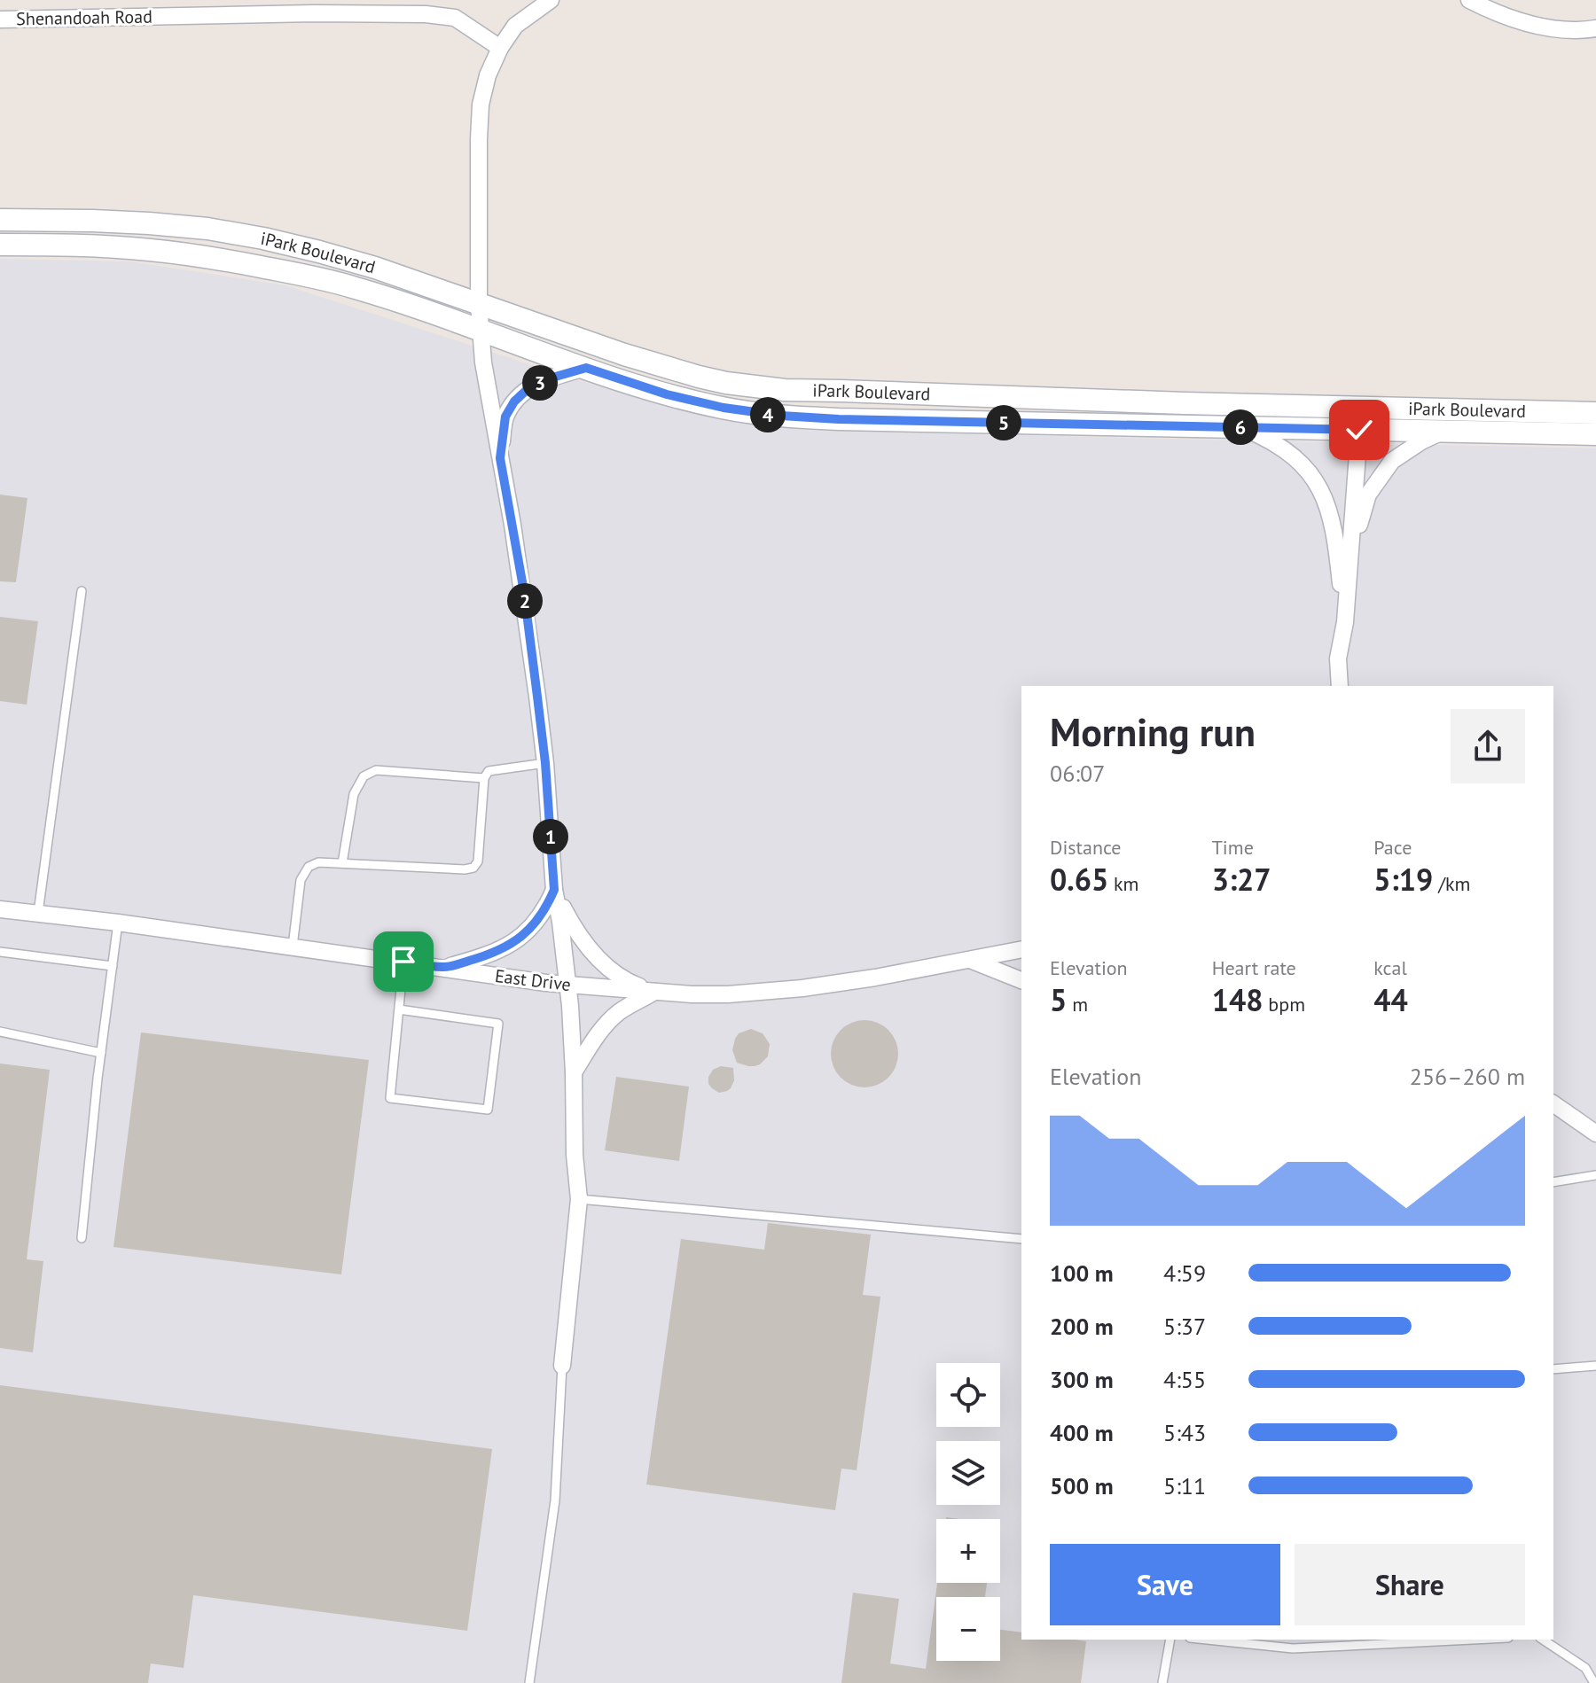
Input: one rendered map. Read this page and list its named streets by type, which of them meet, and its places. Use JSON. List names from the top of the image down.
{
  "streets": {
    "main road": ["iPark Boulevard"],
    "street": ["Shenandoah Road", "East Drive"]
  },
  "page": {
    "pins": [
      "3",
      "4",
      "5",
      "6",
      "2",
      "1"
    ],
    "heading": ["Morning run", "06:07"],
    "stats": [
      ["Distance", "0.65 km"],
      ["Time", "3:27"],
      ["Pace", "5:19 /km"],
      ["Elevation", "5 m"],
      ["Heart rate", "148 bpm"],
      ["kcal", "44"]
    ],
    "chart": ["Elevation", "256–260 m"],
    "list": [
      {
        "name": "100 m",
        "note": "4:59"
      },
      {
        "name": "200 m",
        "note": "5:37"
      },
      {
        "name": "300 m",
        "note": "4:55"
      },
      {
        "name": "400 m",
        "note": "5:43"
      },
      {
        "name": "500 m",
        "note": "5:11"
      }
    ],
    "map_buttons": ["+", "−"],
    "buttons": ["Save", "Share"]
  }
}
